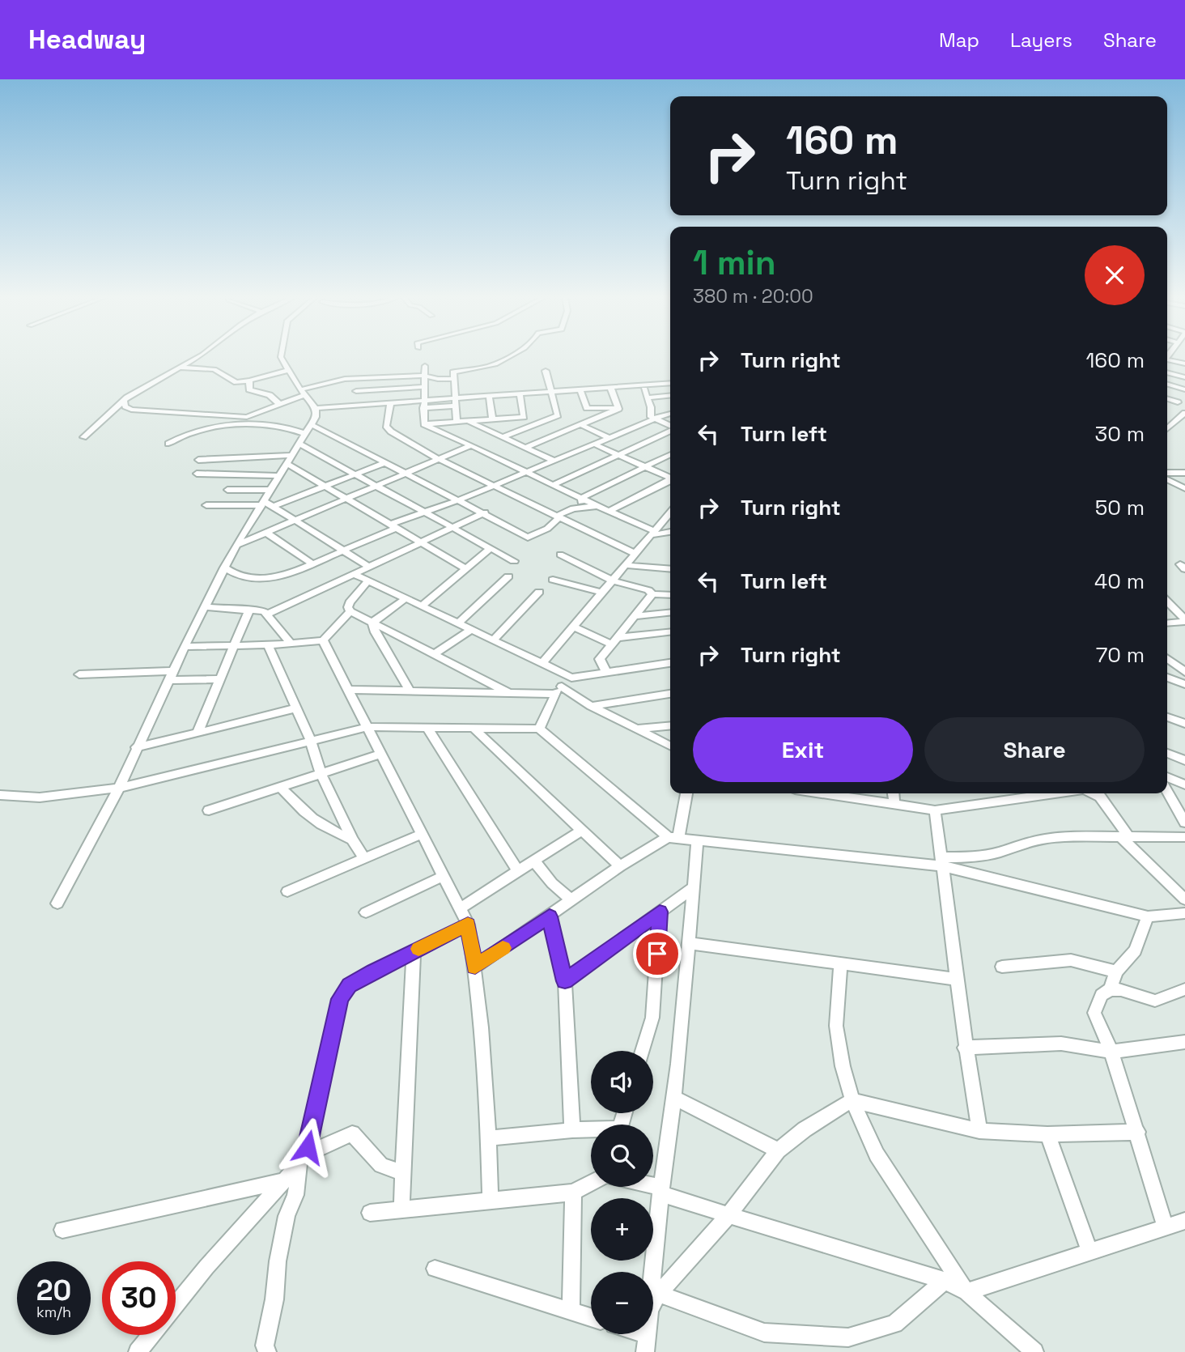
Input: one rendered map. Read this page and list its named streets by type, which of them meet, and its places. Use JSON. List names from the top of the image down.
{
  "page": {
    "header": "Headway",
    "nav": ["Map", "Layers", "Share"],
    "turn": ["160 m", "Turn right"],
    "heading": ["1 min", "380 m · 20:00"],
    "list": [
      {
        "name": "Turn right",
        "value": "160 m"
      },
      {
        "name": "Turn left",
        "value": "30 m"
      },
      {
        "name": "Turn right",
        "value": "50 m"
      },
      {
        "name": "Turn left",
        "value": "40 m"
      },
      {
        "name": "Turn right",
        "value": "70 m"
      }
    ],
    "buttons": ["Exit", "Share"],
    "map_buttons": ["+", "−"],
    "speed": "20 km/h",
    "limit": "30"
  }
}
